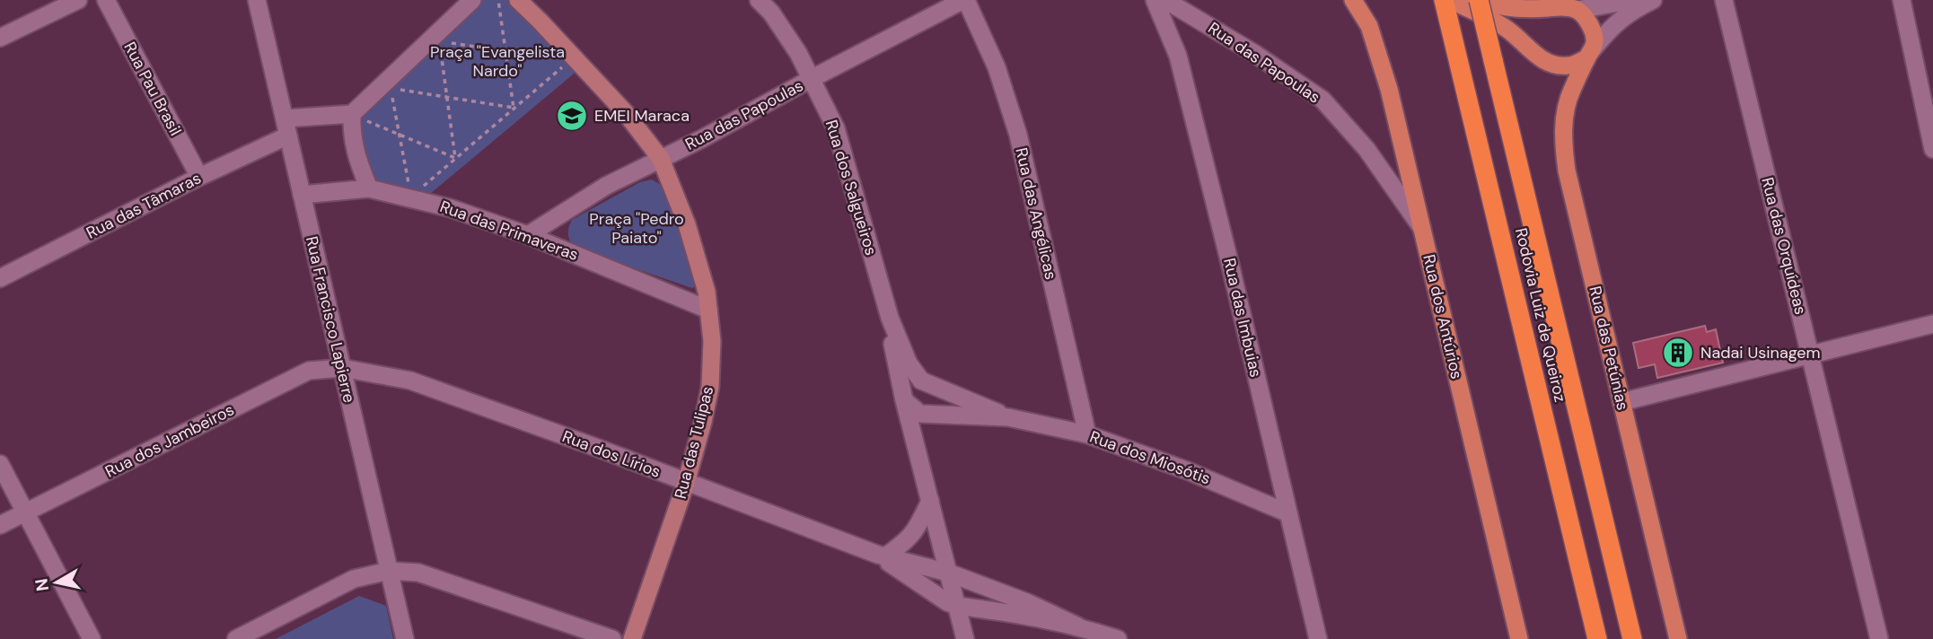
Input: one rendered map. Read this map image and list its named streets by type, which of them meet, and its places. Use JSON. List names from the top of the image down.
{
  "streets": {
    "highway": ["Rodovia Luiz de Queiroz"],
    "main road": ["Rua dos Antúrios", "Rua das Petúnias", "Rua das Tulipas"],
    "street": [
      "Rua das Papoulas",
      "Rua Pau Brasil",
      "Rua dos Salgueiros",
      "Rua das Tâmaras",
      "Rua das Angélicas",
      "Rua das Primaveras",
      "Rua das Orquídeas",
      "Rua das Imbuias",
      "Rua Francisco Lapierre",
      "Rua dos Jambeiros",
      "Rua dos Lírios",
      "Rua dos Miosótis"
    ]
  },
  "crossings": [
    ["Rua das Papoulas", "Rua dos Salgueiros"],
    ["Rua das Papoulas", "Rua das Angélicas"],
    ["Rua das Papoulas", "Rua das Primaveras"],
    ["Rua das Papoulas", "Rua dos Antúrios"],
    ["Rua das Papoulas", "Rua das Tulipas"],
    ["Rua Pau Brasil", "Rua das Tâmaras"],
    ["Rua dos Salgueiros", "Rua dos Lírios"],
    ["Rua dos Salgueiros", "Rua dos Miosótis"],
    ["Rua das Tâmaras", "Rua Francisco Lapierre"],
    ["Rua das Angélicas", "Rua dos Miosótis"],
    ["Rua das Primaveras", "Rua Francisco Lapierre"],
    ["Rua das Primaveras", "Rua das Tulipas"],
    ["Rua das Imbuias", "Rua dos Miosótis"],
    ["Rua Francisco Lapierre", "Rua dos Jambeiros"],
    ["Rua Francisco Lapierre", "Rua dos Lírios"],
    ["Rua dos Jambeiros", "Rua dos Lírios"],
    ["Rua das Tulipas", "Rua dos Lírios"]
  ],
  "parks": ["Praça \"Evangelista Nardo\"", "Praça \"Pedro Paiato\""],
  "places": {
    "school or university": ["EMEI Maraca"],
    "building": ["Nadai Usinagem"]
  },
  "north": "left"
}
